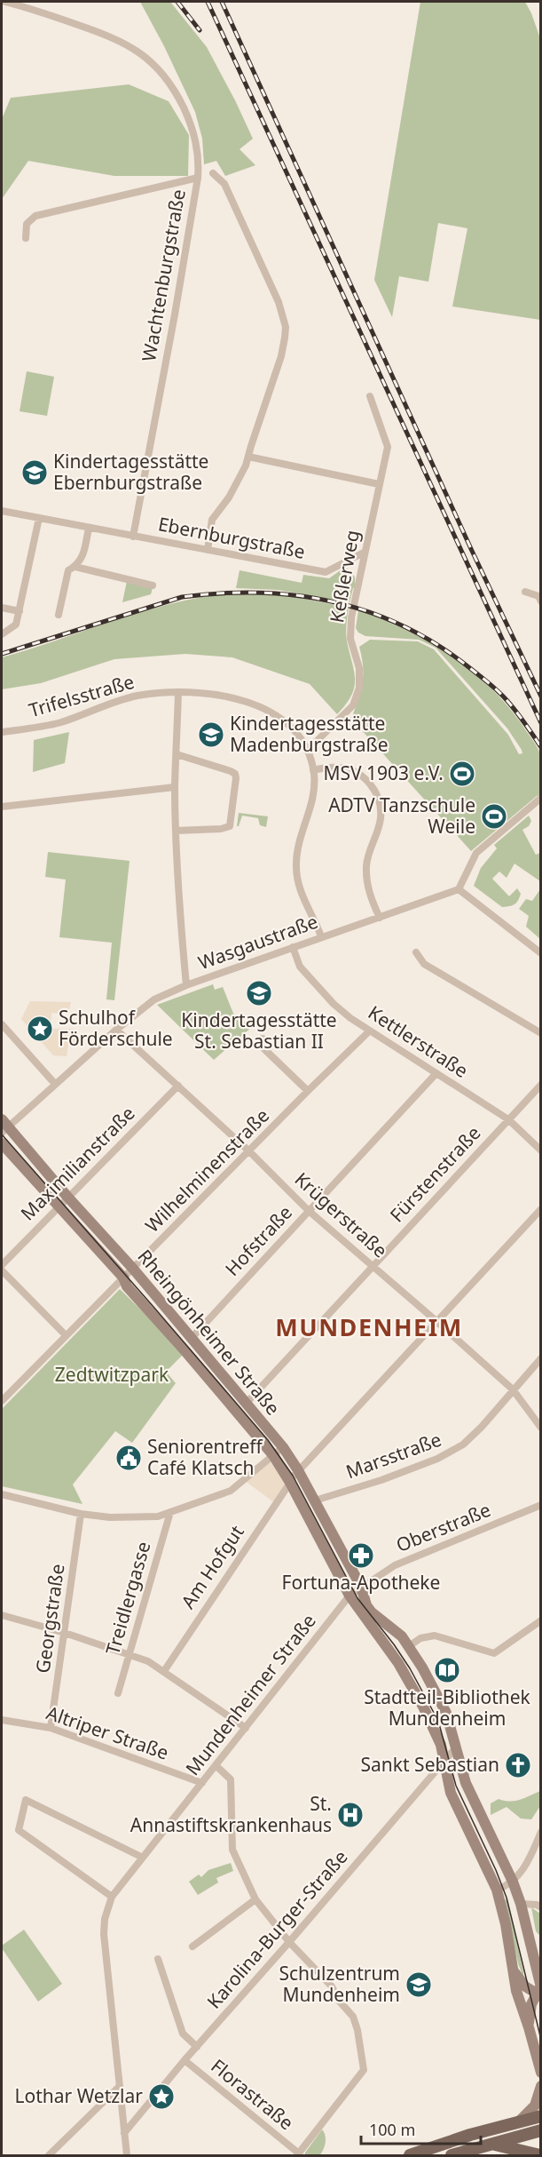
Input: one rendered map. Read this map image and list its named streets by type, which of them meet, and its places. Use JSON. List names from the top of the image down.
{
  "streets": {
    "street": [
      "Wachtenburgstraße",
      "Ebernburgstraße",
      "Keßlerweg",
      "Trifelsstraße",
      "Wasgaustraße",
      "Kettlerstraße",
      "Maximilianstraße",
      "Wilhelminenstraße",
      "Fürstenstraße",
      "Krügerstraße",
      "Hofstraße",
      "Rheingönheimer Straße",
      "Marsstraße",
      "Oberstraße",
      "Am Hofgut",
      "Treidlergasse",
      "Georgstraße",
      "Mundenheimer Straße",
      "Altriper Straße",
      "Karolina-Burger-Straße",
      "Florastraße"
    ]
  },
  "crossings": [
    ["Wachtenburgstraße", "Ebernburgstraße"],
    ["Ebernburgstraße", "Keßlerweg"],
    ["Keßlerweg", "Trifelsstraße"],
    ["Trifelsstraße", "Wasgaustraße"],
    ["Wasgaustraße", "Kettlerstraße"],
    ["Wasgaustraße", "Krügerstraße"],
    ["Wasgaustraße", "Rheingönheimer Straße"],
    ["Kettlerstraße", "Wilhelminenstraße"],
    ["Kettlerstraße", "Fürstenstraße"],
    ["Kettlerstraße", "Hofstraße"],
    ["Maximilianstraße", "Krügerstraße"],
    ["Maximilianstraße", "Rheingönheimer Straße"],
    ["Wilhelminenstraße", "Krügerstraße"],
    ["Wilhelminenstraße", "Rheingönheimer Straße"],
    ["Fürstenstraße", "Krügerstraße"],
    ["Fürstenstraße", "Rheingönheimer Straße"],
    ["Krügerstraße", "Hofstraße"],
    ["Krügerstraße", "Marsstraße"],
    ["Krügerstraße", "Am Hofgut"],
    ["Hofstraße", "Rheingönheimer Straße"],
    ["Rheingönheimer Straße", "Marsstraße"],
    ["Rheingönheimer Straße", "Oberstraße"],
    ["Rheingönheimer Straße", "Am Hofgut"],
    ["Rheingönheimer Straße", "Mundenheimer Straße"],
    ["Rheingönheimer Straße", "Karolina-Burger-Straße"],
    ["Oberstraße", "Mundenheimer Straße"],
    ["Georgstraße", "Altriper Straße"],
    ["Mundenheimer Straße", "Altriper Straße"],
    ["Mundenheimer Straße", "Karolina-Burger-Straße"],
    ["Karolina-Burger-Straße", "Florastraße"]
  ],
  "districts": ["MUNDENHEIM"],
  "parks": ["Zedtwitzpark"],
  "places": {
    "school or university": [
      "Kindertagesstätte Ebernburgstraße",
      "Kindertagesstätte Madenburgstraße",
      "Kindertagesstätte St. Sebastian II",
      "Schulzentrum Mundenheim"
    ],
    "sports": ["MSV 1903 e.V.", "ADTV Tanzschule Weile"],
    "place": ["Schulhof Förderschule", "Lothar Wetzlar"],
    "public building": ["Seniorentreff Café Klatsch"],
    "pharmacy": ["Fortuna-Apotheke"],
    "library": ["Stadtteil-Bibliothek Mundenheim"],
    "church": ["Sankt Sebastian"],
    "hospital": ["St. Annastiftskrankenhaus"]
  },
  "scale_bar": "100 m"
}
